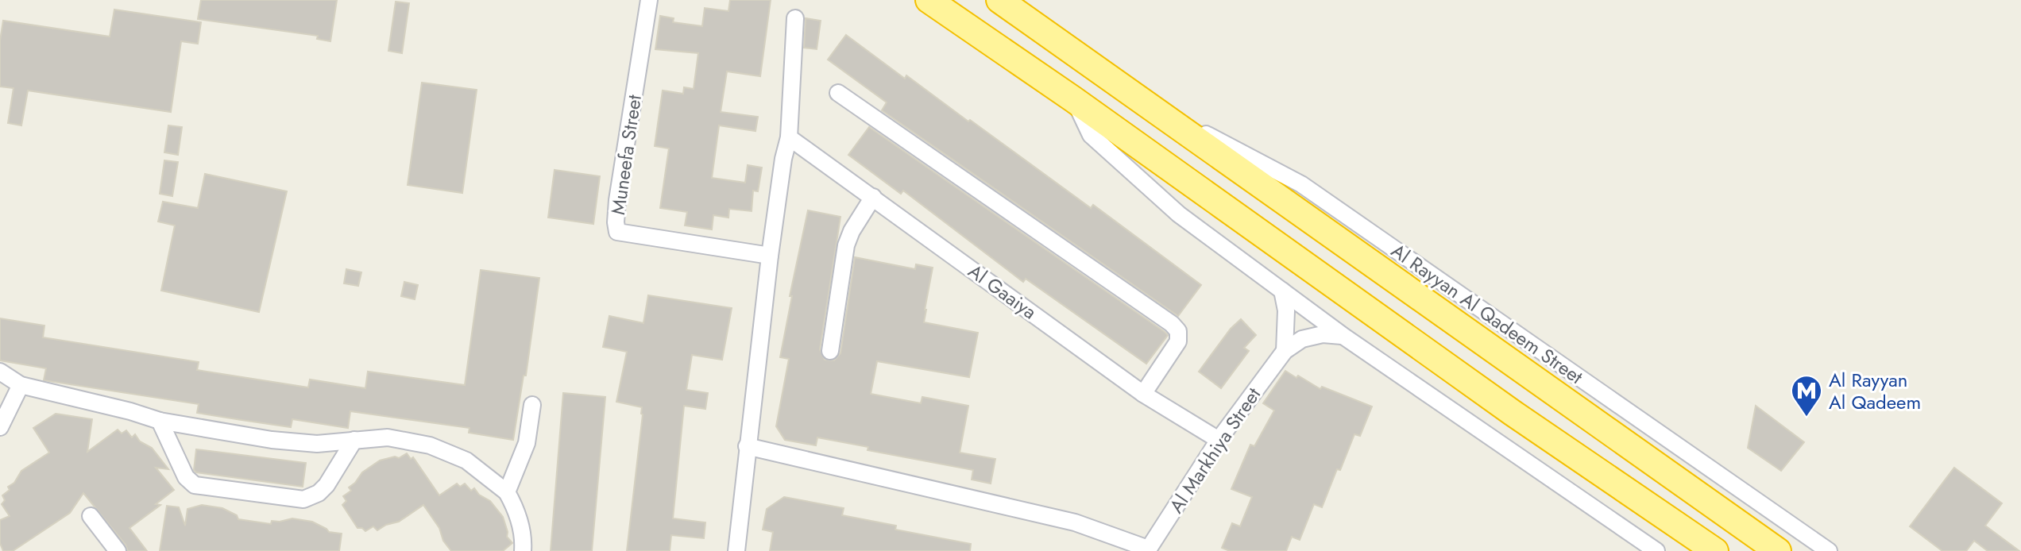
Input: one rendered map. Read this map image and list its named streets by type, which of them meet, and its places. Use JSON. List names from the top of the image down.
{
  "streets": {
    "highway": ["Al Rayyan Al Qadeem Street"],
    "street": ["Muneefa Street", "Al Gaaiya", "Al Markhiya Street"]
  },
  "crossings": [
    ["Al Gaaiya", "Al Markhiya Street"]
  ],
  "places": {
    "metro station": ["Al Rayyan Al Qadeem"]
  }
}
